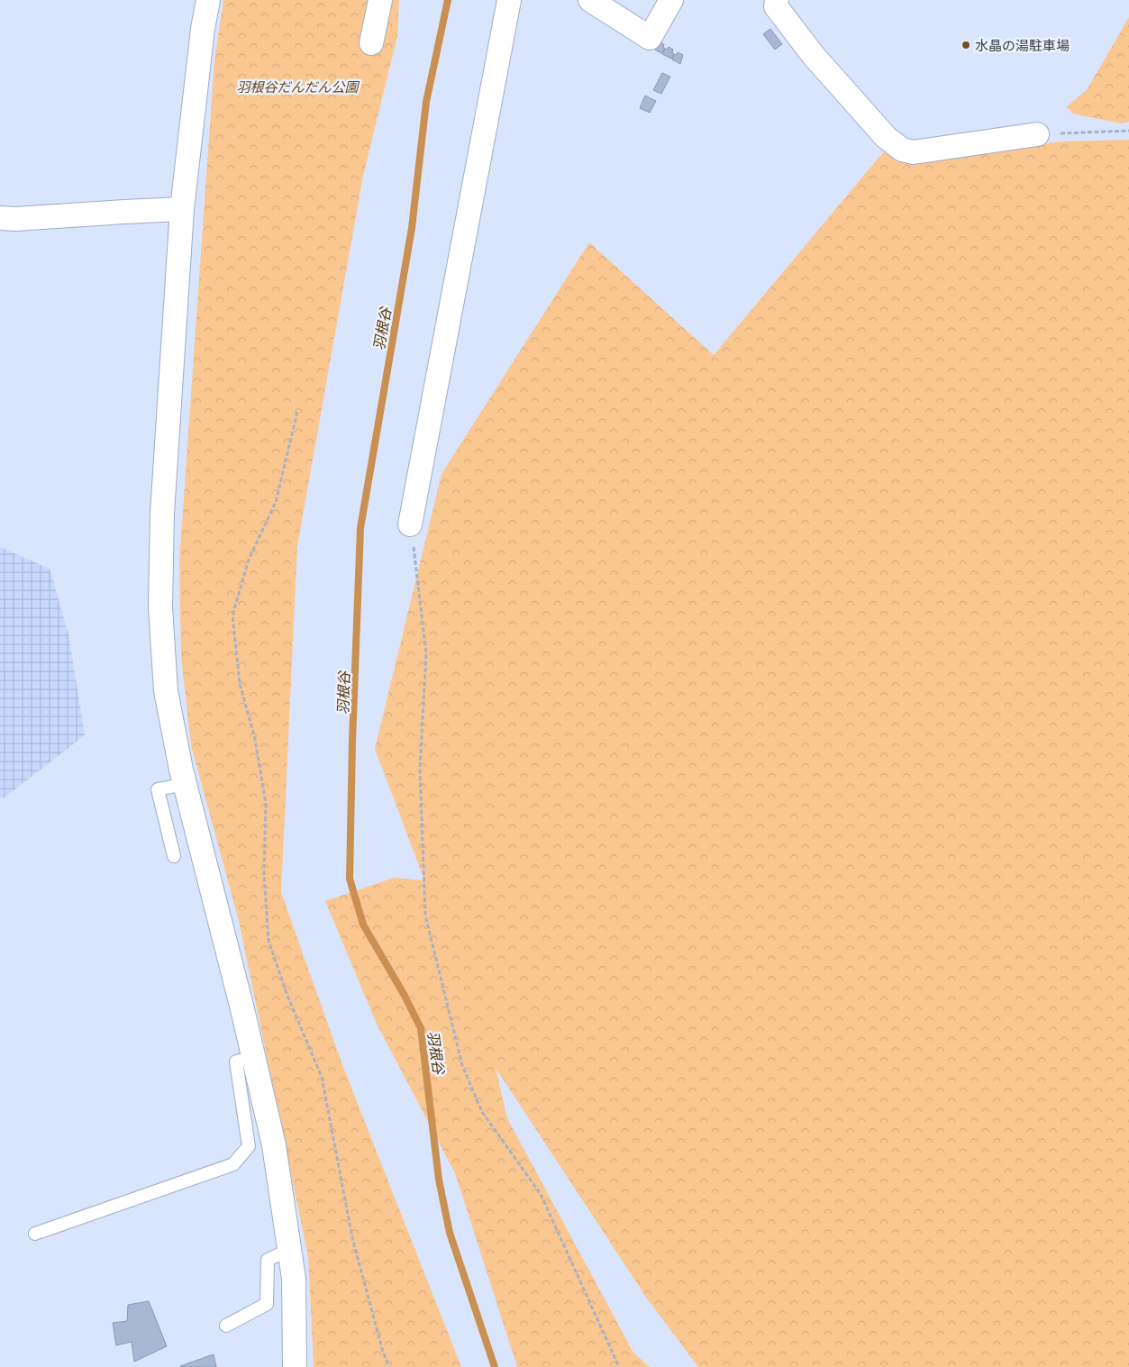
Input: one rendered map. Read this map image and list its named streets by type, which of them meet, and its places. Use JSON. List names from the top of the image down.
{
  "water": ["羽根谷"],
  "parks": ["羽根谷だんだん公園"],
  "places": ["水晶の湯駐車場"]
}
